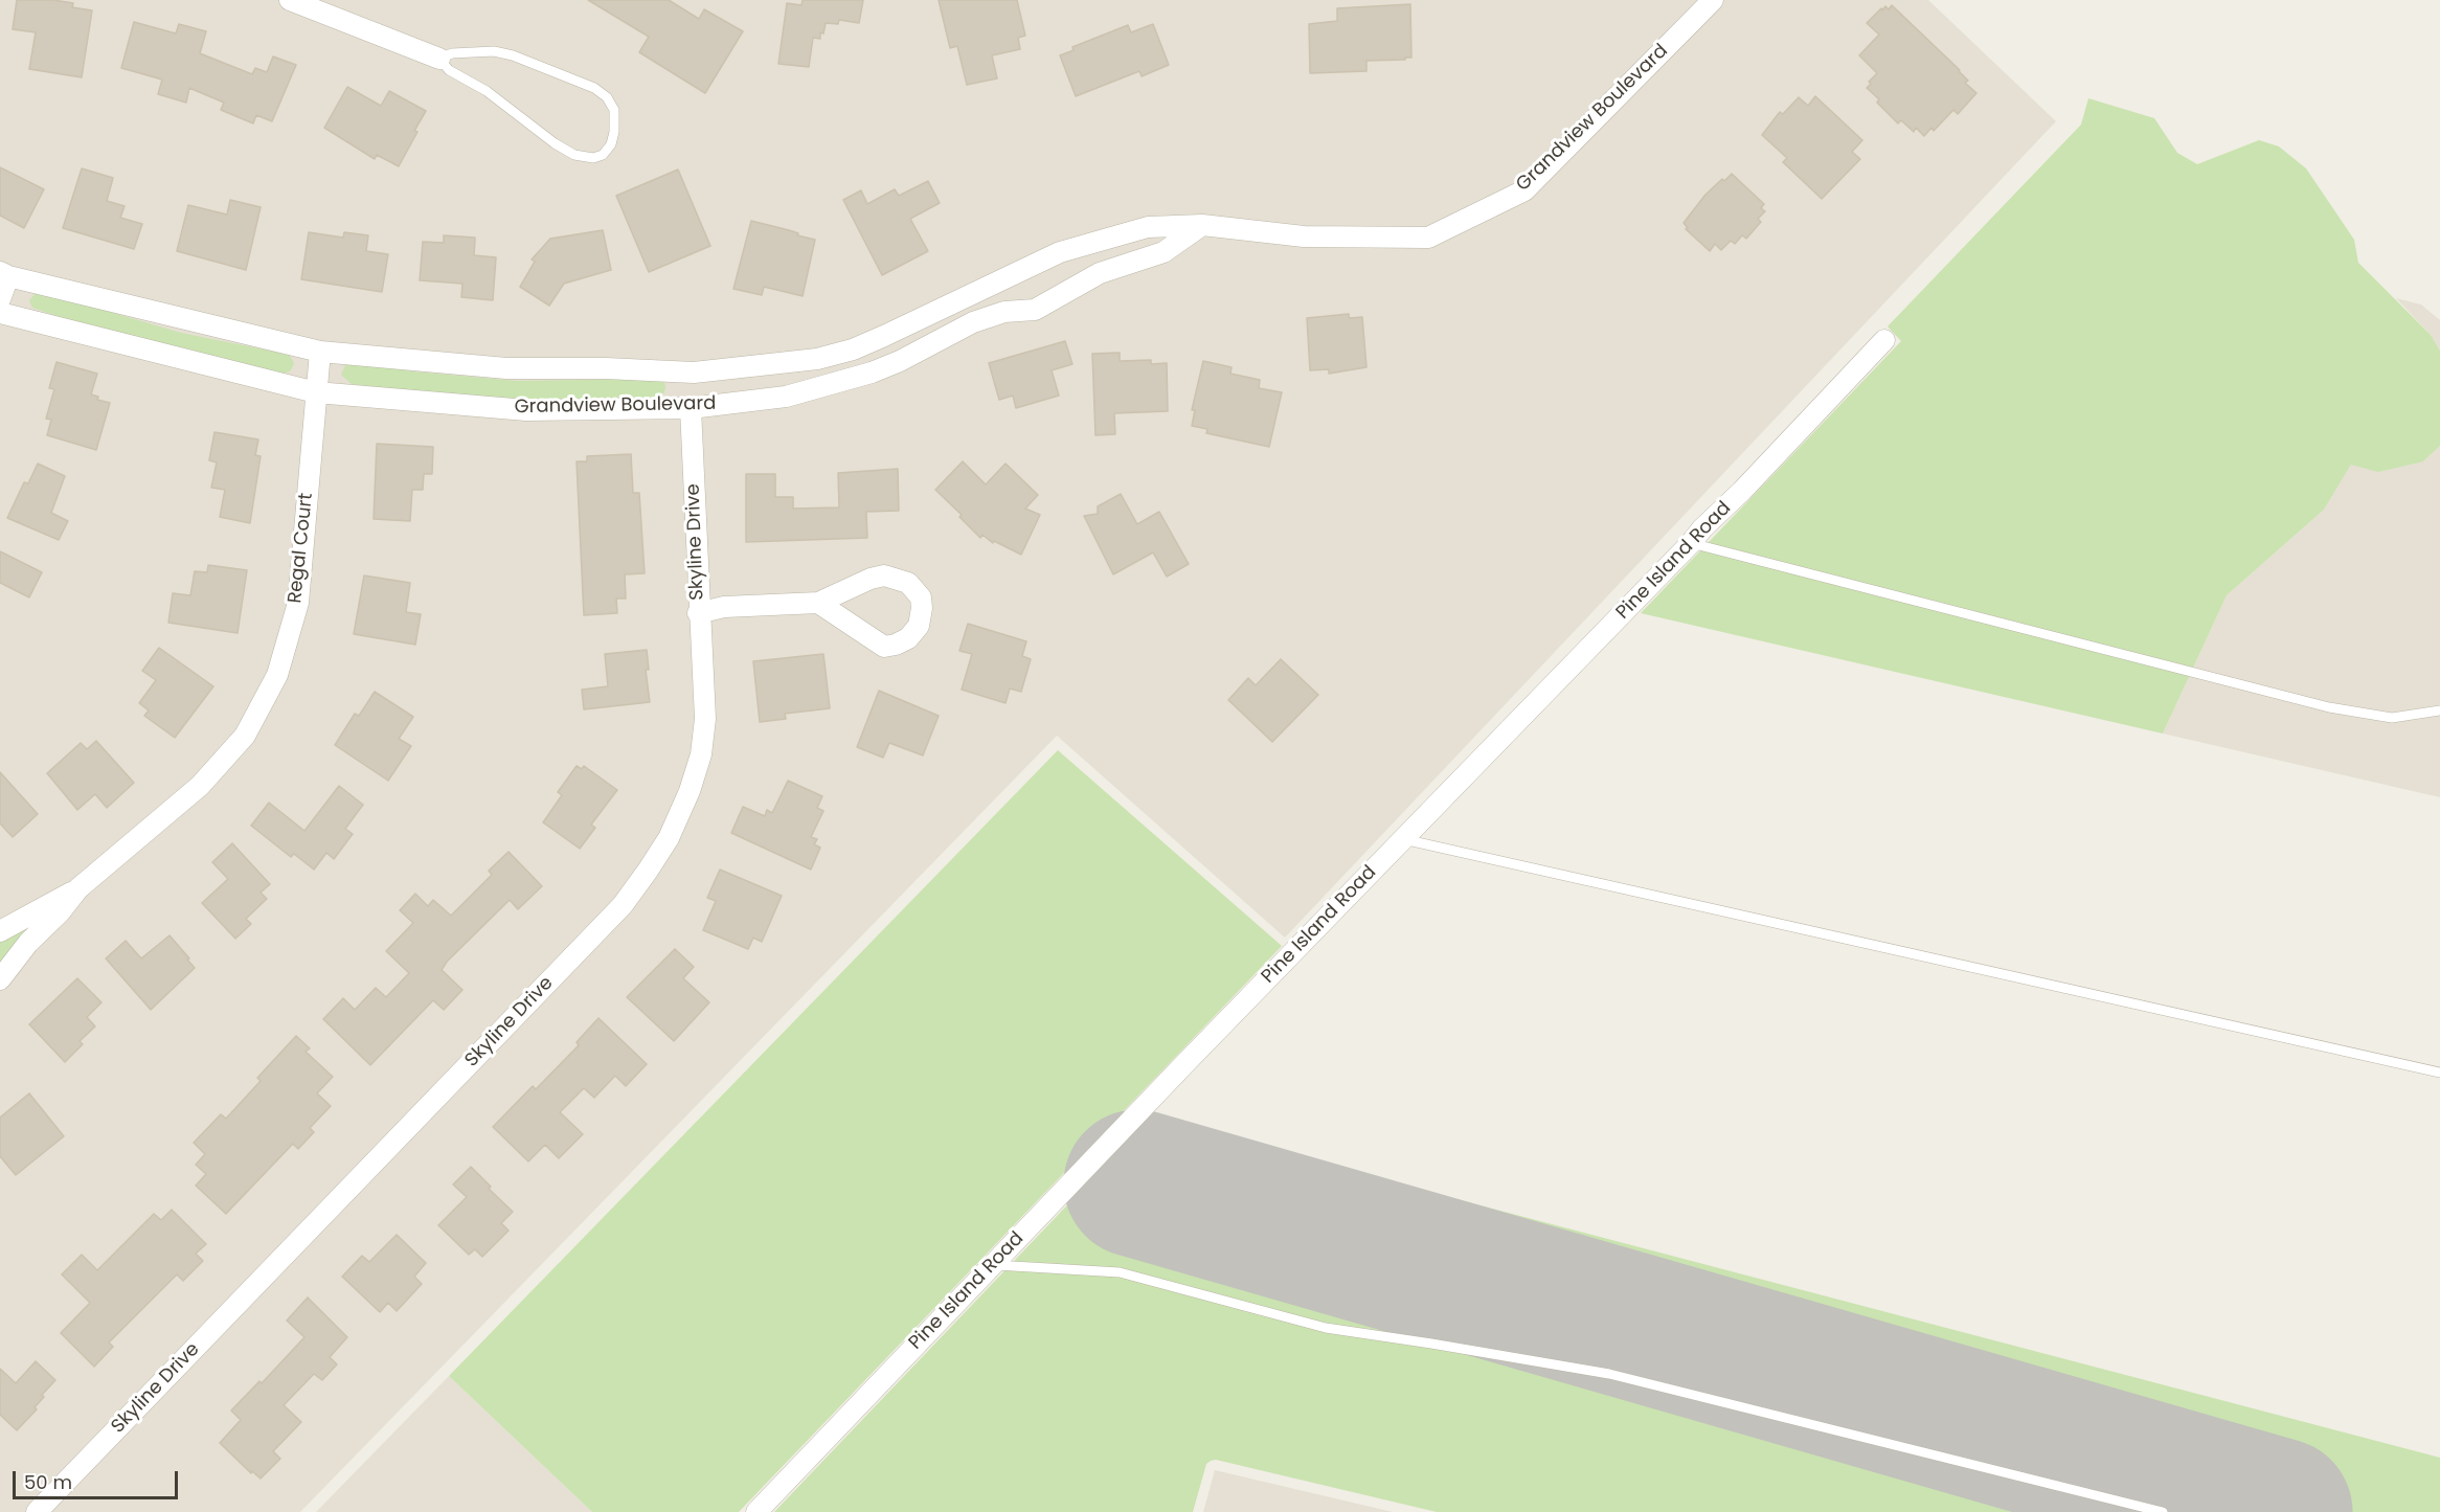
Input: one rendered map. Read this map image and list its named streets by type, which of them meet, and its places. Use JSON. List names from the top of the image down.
{
  "streets": {
    "street": [
      "Grandview Boulevard",
      "Skyline Drive",
      "Regal Court",
      "Pine Island Road"
    ]
  },
  "crossings": [
    ["Grandview Boulevard", "Skyline Drive"],
    ["Grandview Boulevard", "Regal Court"]
  ],
  "scale_bar": "50 m"
}
